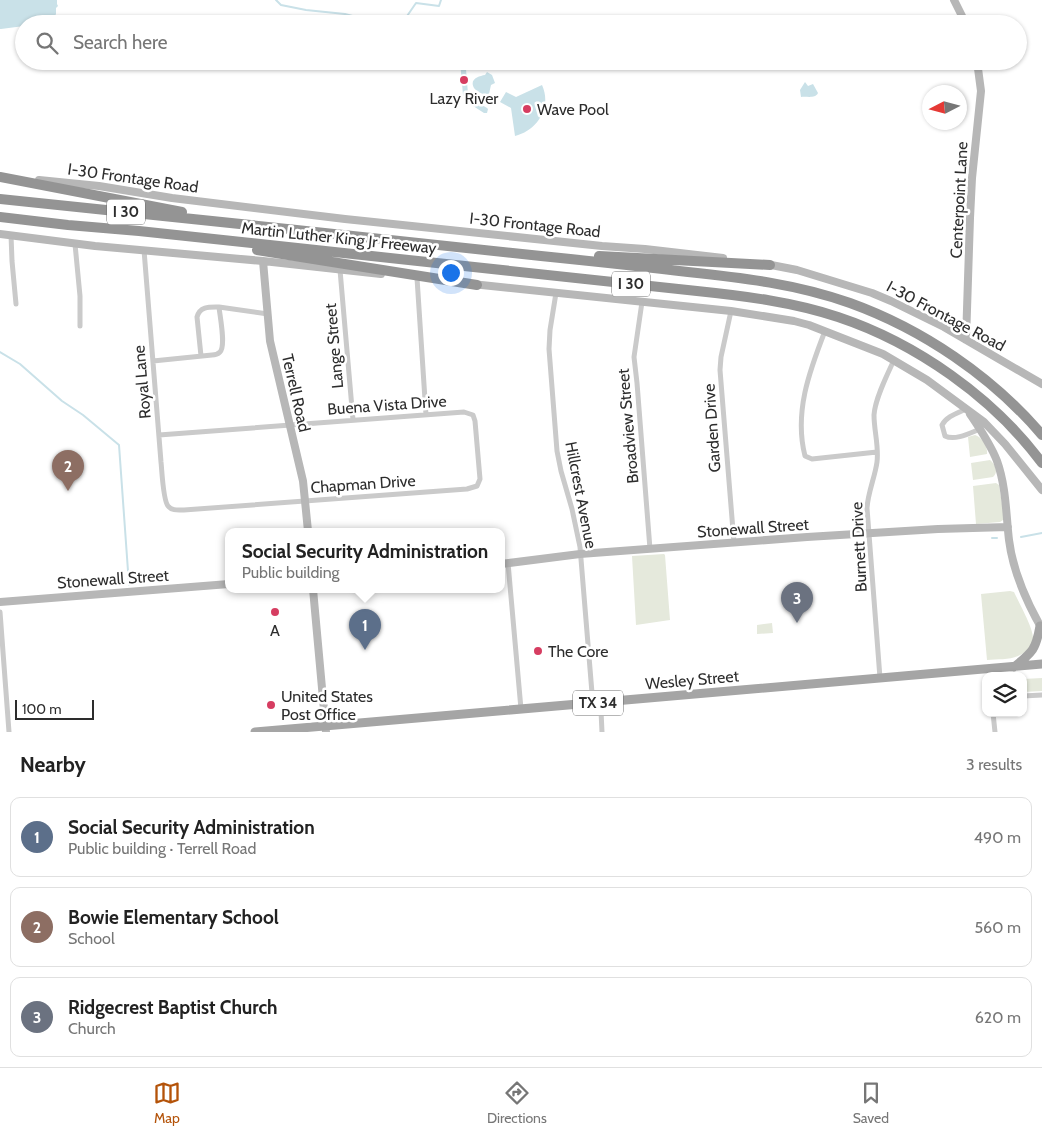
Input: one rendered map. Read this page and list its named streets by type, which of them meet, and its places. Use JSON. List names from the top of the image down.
{
  "streets": {
    "highway": ["I 30", "Martin Luther King Jr Freeway"],
    "main road": [
      "I-30 Frontage Road",
      "Centerpoint Lane",
      "Terrell Road",
      "Stonewall Street",
      "Wesley Street",
      "TX 34"
    ],
    "street": [
      "Lange Street",
      "Royal Lane",
      "Buena Vista Drive",
      "Broadview Street",
      "Garden Drive",
      "Chapman Drive",
      "Hillcrest Avenue",
      "Burnett Drive"
    ]
  },
  "crossings": [
    ["I-30 Frontage Road", "Centerpoint Lane"],
    ["Lange Street", "Buena Vista Drive"],
    ["Royal Lane", "Buena Vista Drive"],
    ["Royal Lane", "Chapman Drive"],
    ["Terrell Road", "Buena Vista Drive"],
    ["Terrell Road", "Chapman Drive"],
    ["Buena Vista Drive", "Chapman Drive"],
    ["Broadview Street", "Stonewall Street"],
    ["Garden Drive", "Stonewall Street"],
    ["Hillcrest Avenue", "Stonewall Street"],
    ["Hillcrest Avenue", "Wesley Street"],
    ["Stonewall Street", "Burnett Drive"],
    ["Burnett Drive", "Wesley Street"]
  ],
  "places": [
    "Lazy River",
    "Wave Pool",
    "A",
    "The Core",
    "United States Post Office"
  ],
  "scale_bar": "100 m",
  "north": "left",
  "page": {
    "search": "Search here",
    "pins": ["2", "3", "1"],
    "popup": ["Social Security Administration", "Public building"],
    "scale": "100 m",
    "heading": ["Nearby", "3 results"],
    "list": [
      {
        "mark": "1",
        "name": "Social Security Administration",
        "note": "Public building · Terrell Road",
        "value": "490 m"
      },
      {
        "mark": "2",
        "name": "Bowie Elementary School",
        "note": "School",
        "value": "560 m"
      },
      {
        "mark": "3",
        "name": "Ridgecrest Baptist Church",
        "note": "Church",
        "value": "620 m"
      }
    ],
    "nav": ["Map", "Directions", "Saved"]
  }
}
